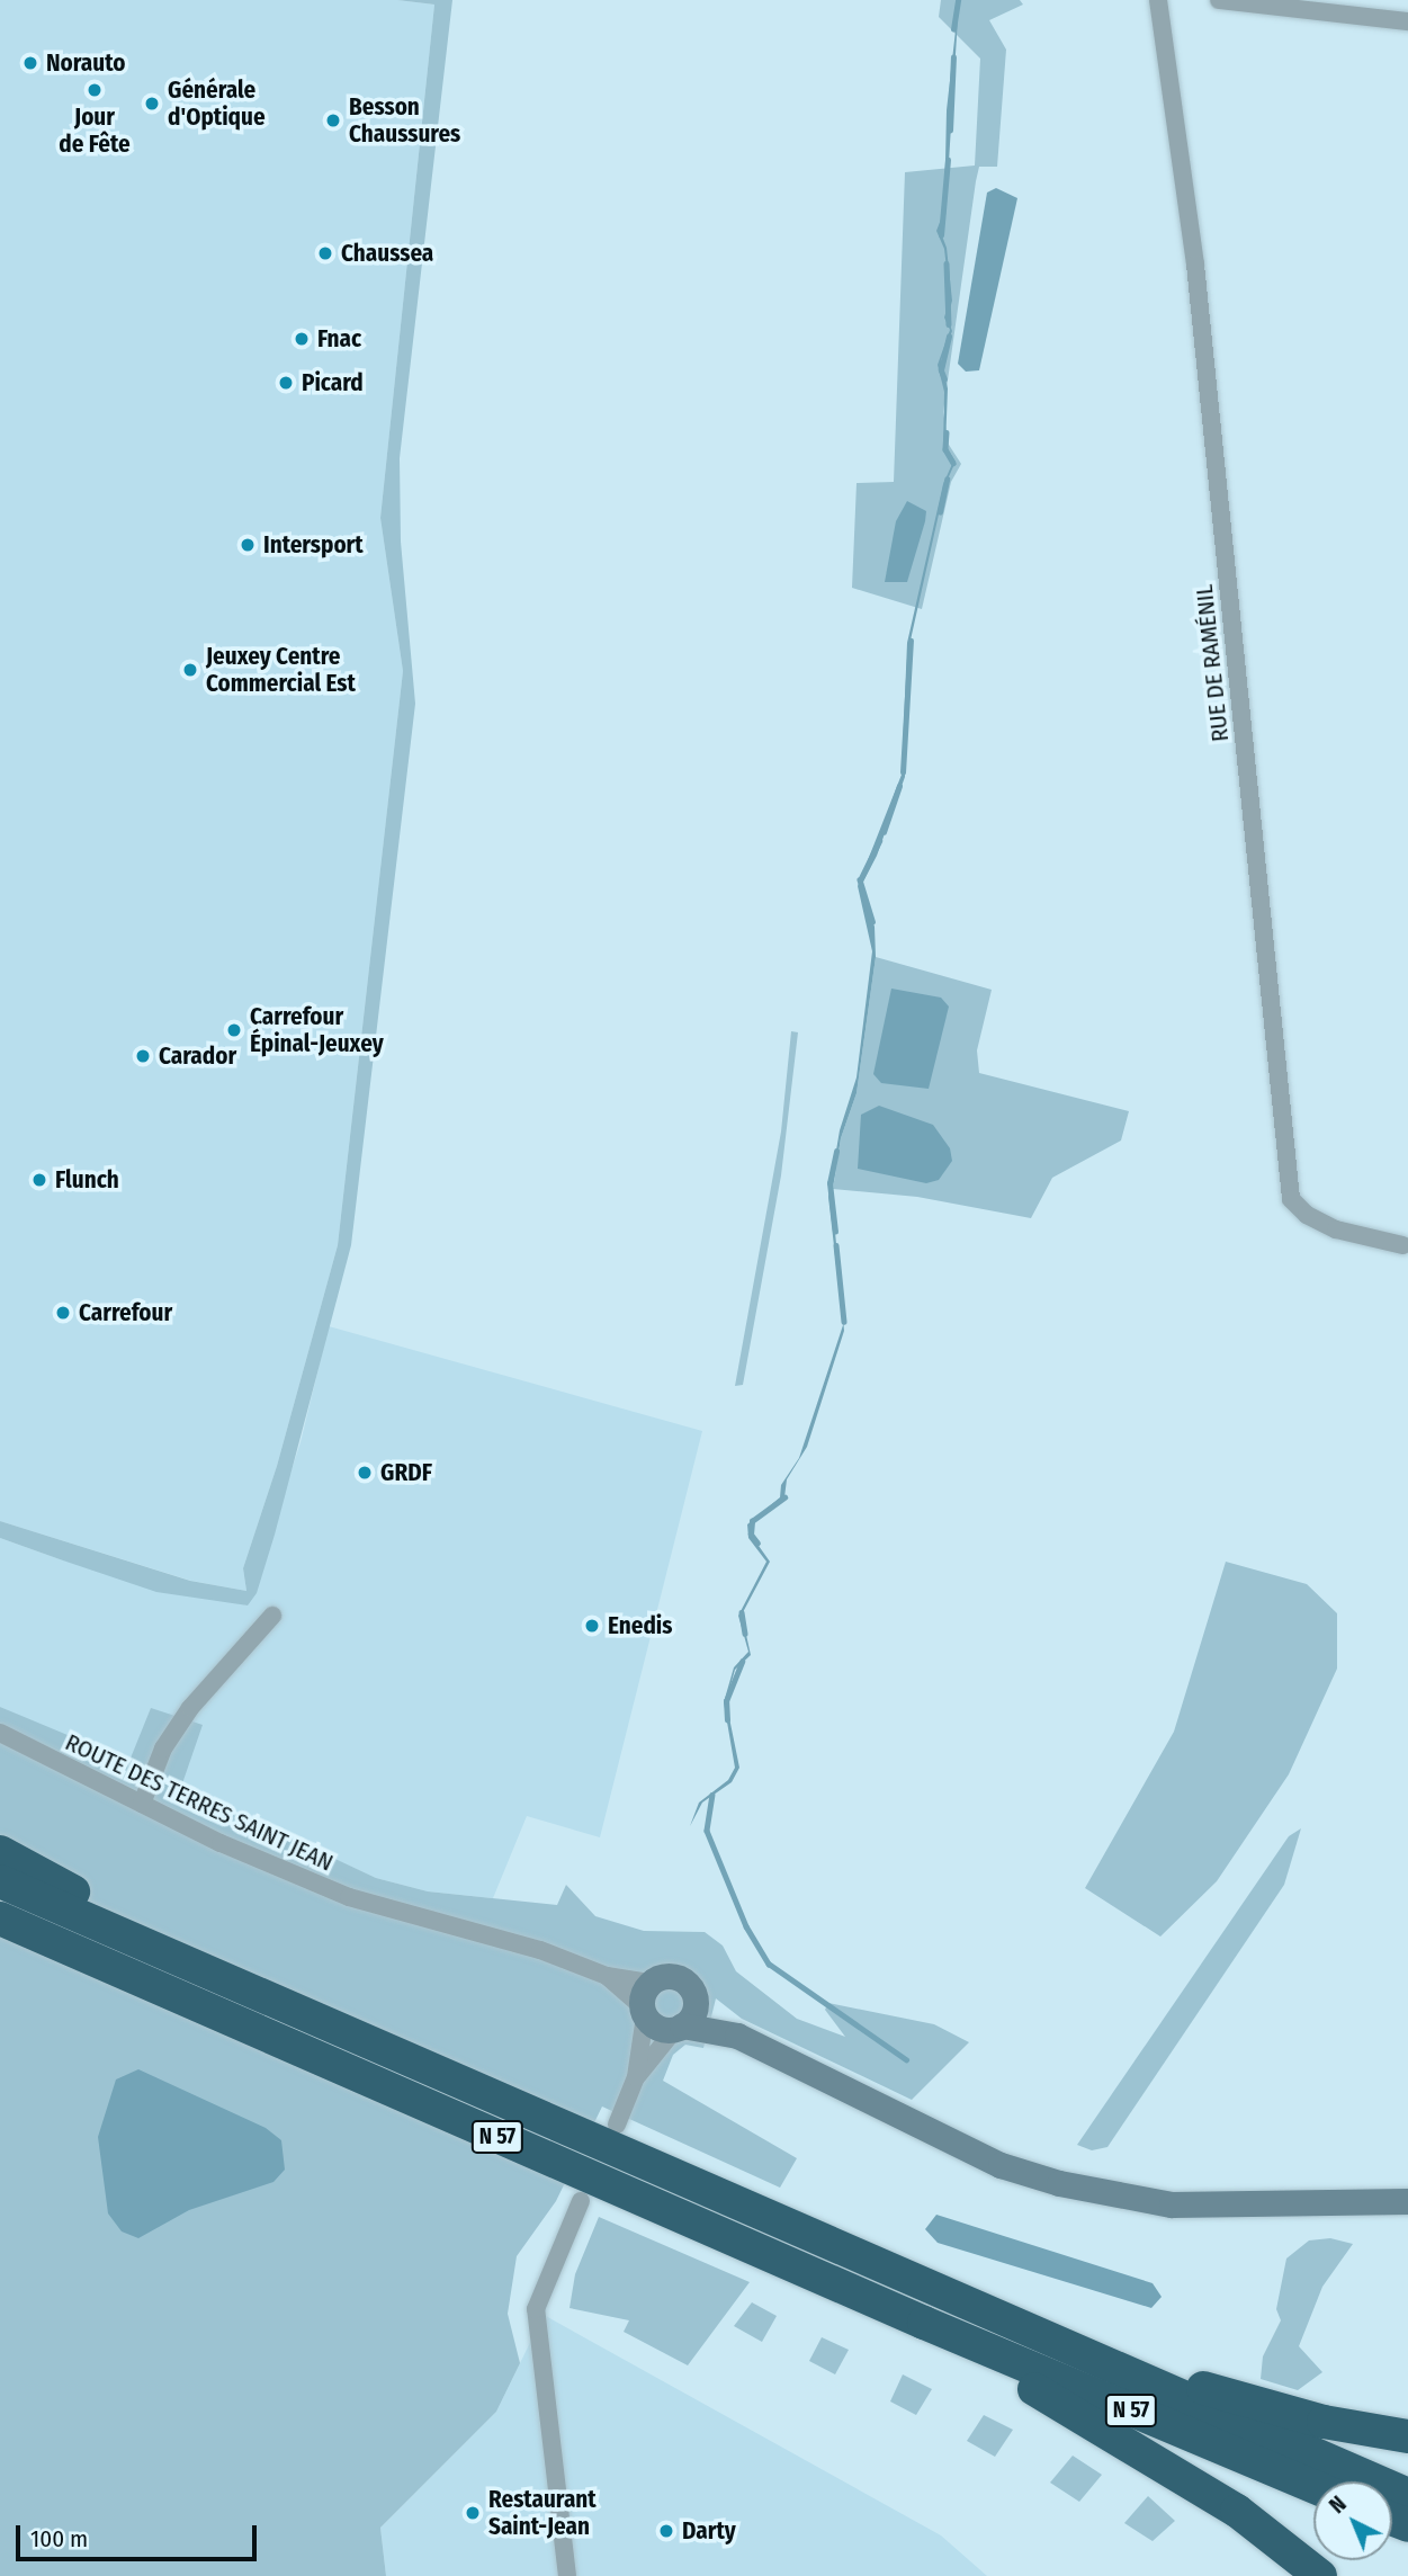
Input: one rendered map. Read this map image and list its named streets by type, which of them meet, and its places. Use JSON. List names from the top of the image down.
{
  "streets": {
    "highway": ["N 57"],
    "street": ["RUE DE RAMÉNIL", "ROUTE DES TERRES SAINT JEAN"]
  },
  "places": [
    "Norauto",
    "Jour de Fête",
    "Générale d'Optique",
    "Besson Chaussures",
    "Chaussea",
    "Fnac",
    "Picard",
    "Intersport",
    "Jeuxey Centre Commercial Est",
    "Carrefour Épinal-Jeuxey",
    "Carador",
    "Flunch",
    "Carrefour",
    "GRDF",
    "Enedis",
    "Restaurant Saint-Jean",
    "Darty"
  ],
  "scale_bar": "100 m",
  "north": "top left"
}
